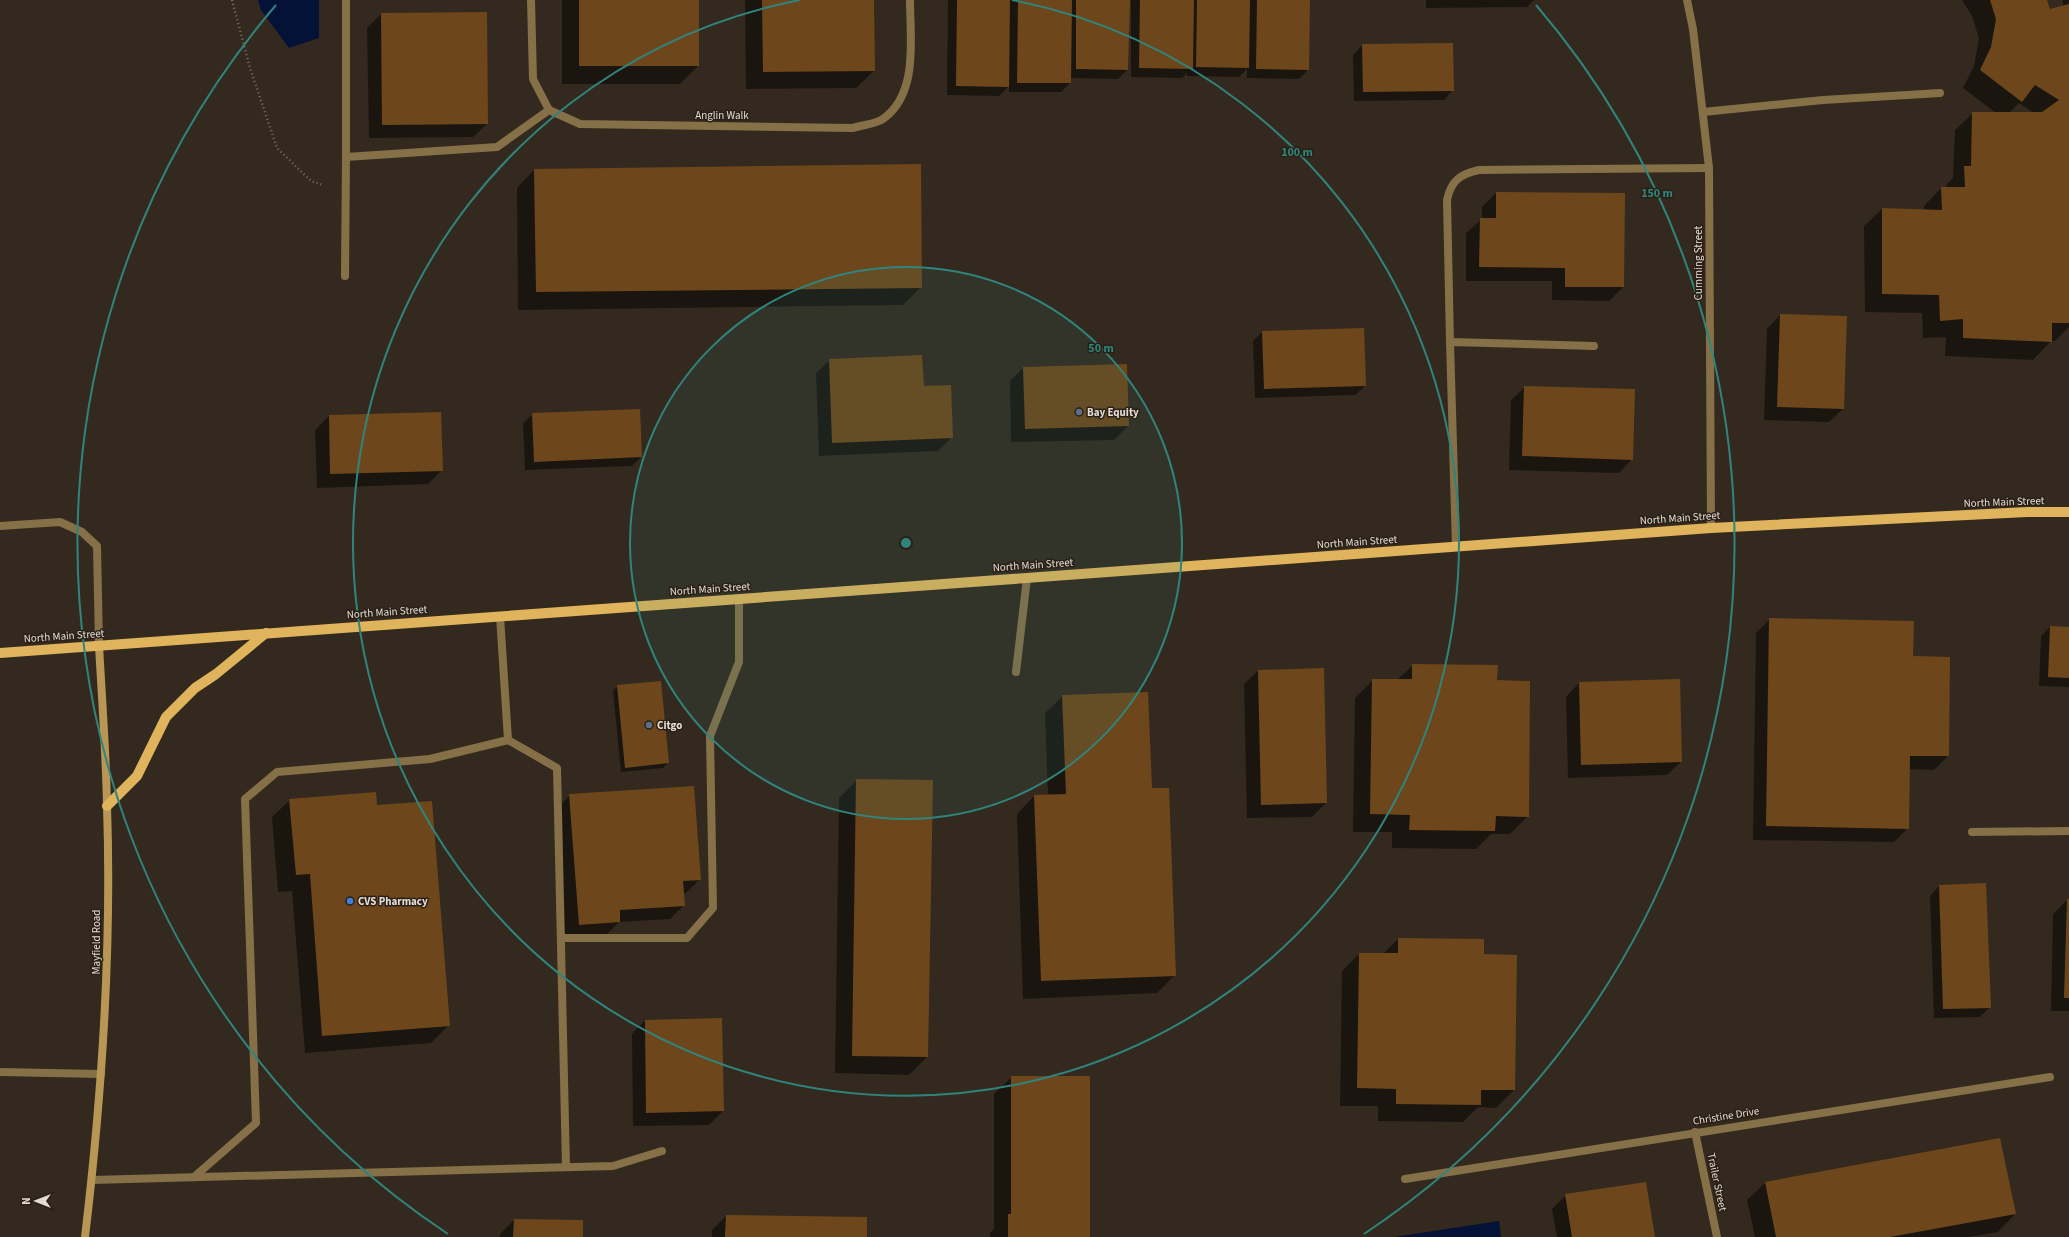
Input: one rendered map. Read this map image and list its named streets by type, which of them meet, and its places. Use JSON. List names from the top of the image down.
{
  "streets": {
    "main road": ["North Main Street"],
    "street": [
      "Anglin Walk",
      "Cumming Street",
      "Mayfield Road",
      "Christine Drive",
      "Trailer Street"
    ]
  },
  "crossings": [
    ["Cumming Street", "North Main Street"],
    ["North Main Street", "Mayfield Road"],
    ["Christine Drive", "Trailer Street"]
  ],
  "places": ["Bay Equity", "Citgo", "CVS Pharmacy"],
  "north": "left",
  "rings": ["100 m", "150 m", "50 m"]
}
